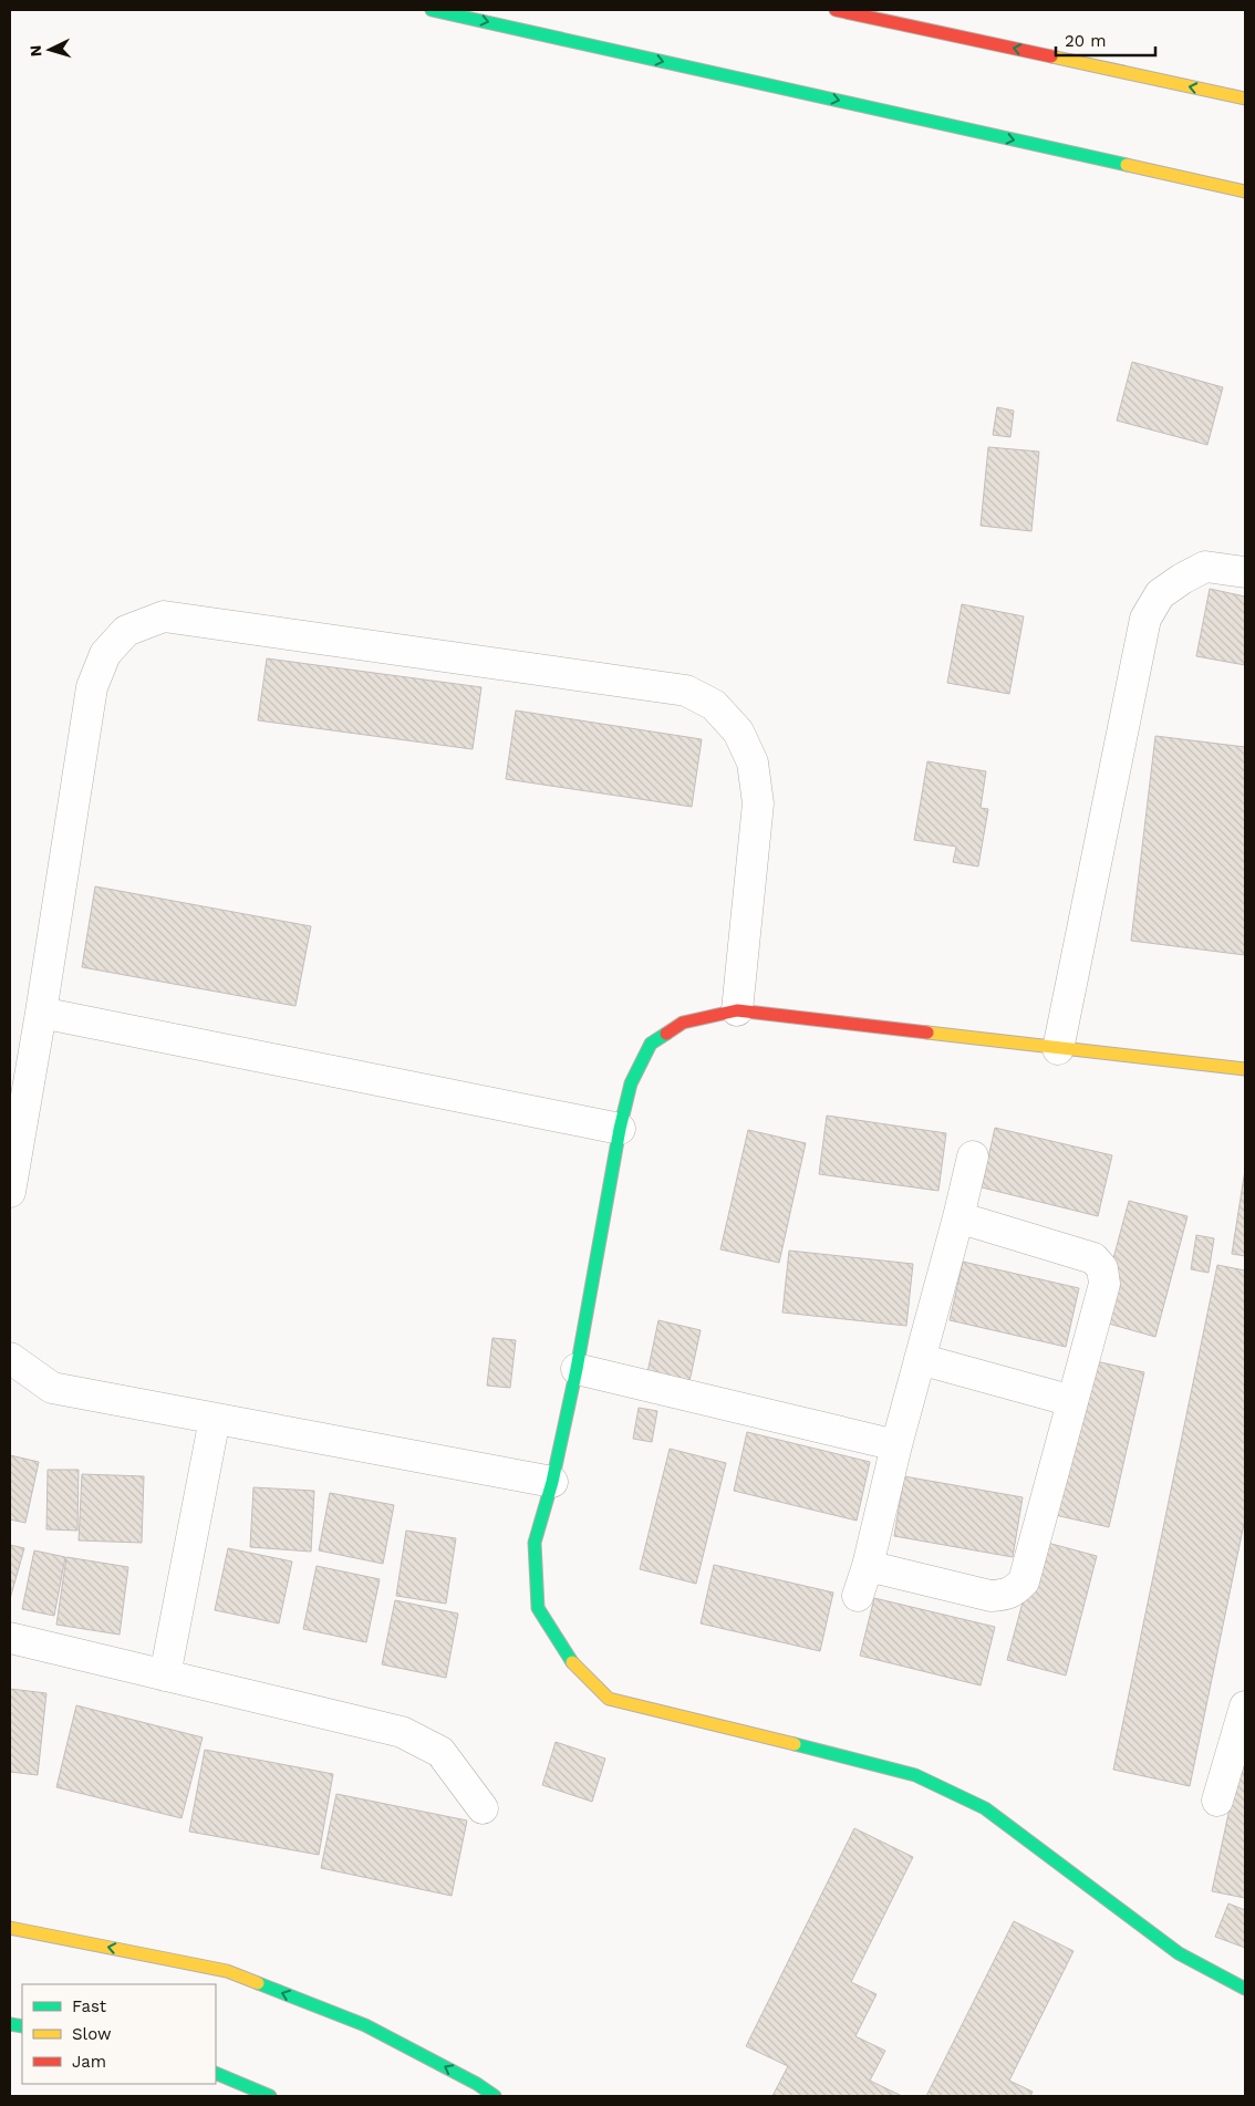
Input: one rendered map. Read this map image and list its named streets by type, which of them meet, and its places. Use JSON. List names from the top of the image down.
{
  "legend": ["Fast", "Slow", "Jam"],
  "scale_bar": "20 m",
  "north": "left"
}
